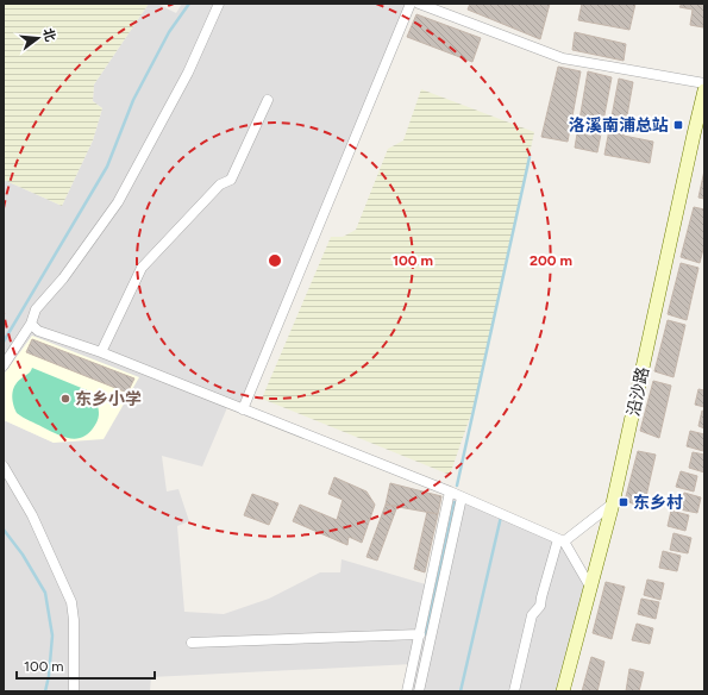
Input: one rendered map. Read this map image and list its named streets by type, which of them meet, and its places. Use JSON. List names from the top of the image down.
{
  "streets": {
    "street": ["沿沙路"]
  },
  "places": {
    "transit": ["洛溪南浦总站", "东乡村"],
    "other": ["东乡小学"]
  },
  "scale_bar": "100 m",
  "north": "right",
  "rings": ["100 m", "200 m"]
}
